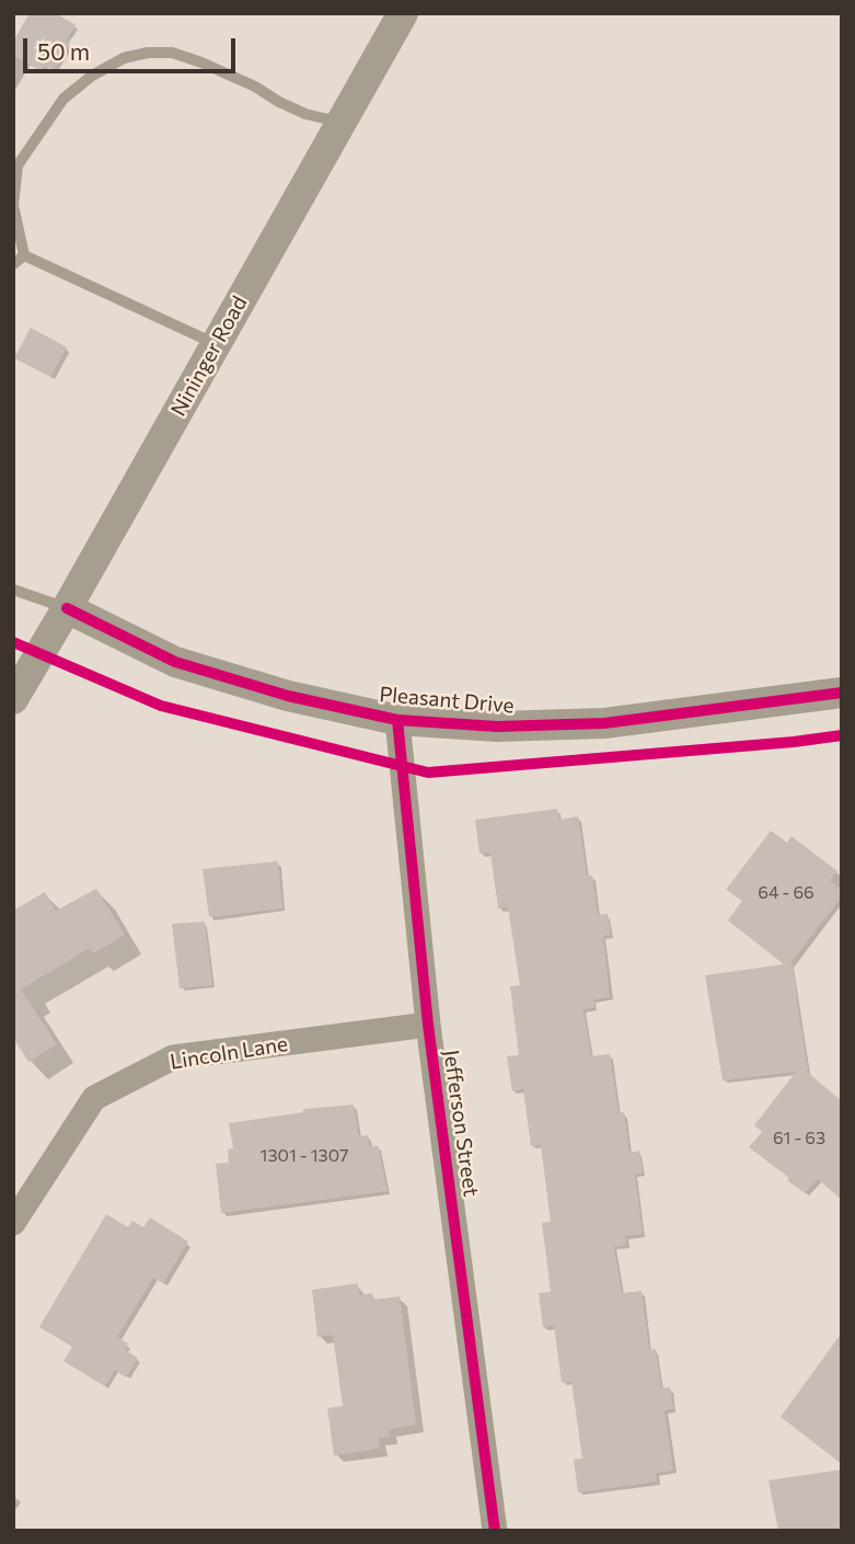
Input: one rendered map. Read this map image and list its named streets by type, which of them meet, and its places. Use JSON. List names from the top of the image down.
{
  "streets": {
    "street": [
      "Nininger Road",
      "Pleasant Drive",
      "Lincoln Lane",
      "Jefferson Street"
    ]
  },
  "crossings": [
    ["Nininger Road", "Pleasant Drive"],
    ["Pleasant Drive", "Jefferson Street"],
    ["Lincoln Lane", "Jefferson Street"]
  ],
  "house_numbers": ["64 - 66", "61 - 63", "1301 - 1307"],
  "scale_bar": "50 m"
}
